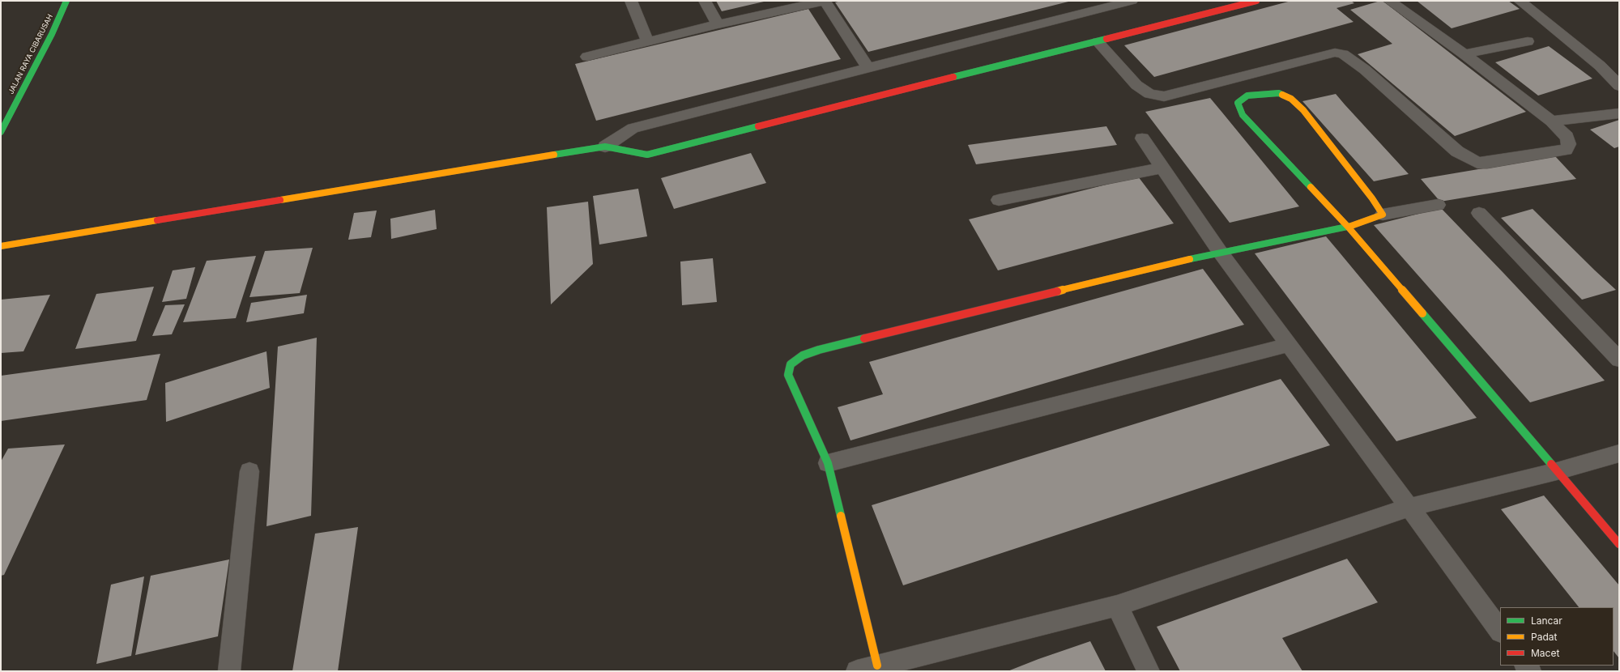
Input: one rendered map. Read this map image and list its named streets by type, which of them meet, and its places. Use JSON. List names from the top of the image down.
{
  "streets": {
    "street": ["JALAN RAYA CIBARUSAH"]
  },
  "legend": ["Lancar", "Padat", "Macet"]
}
